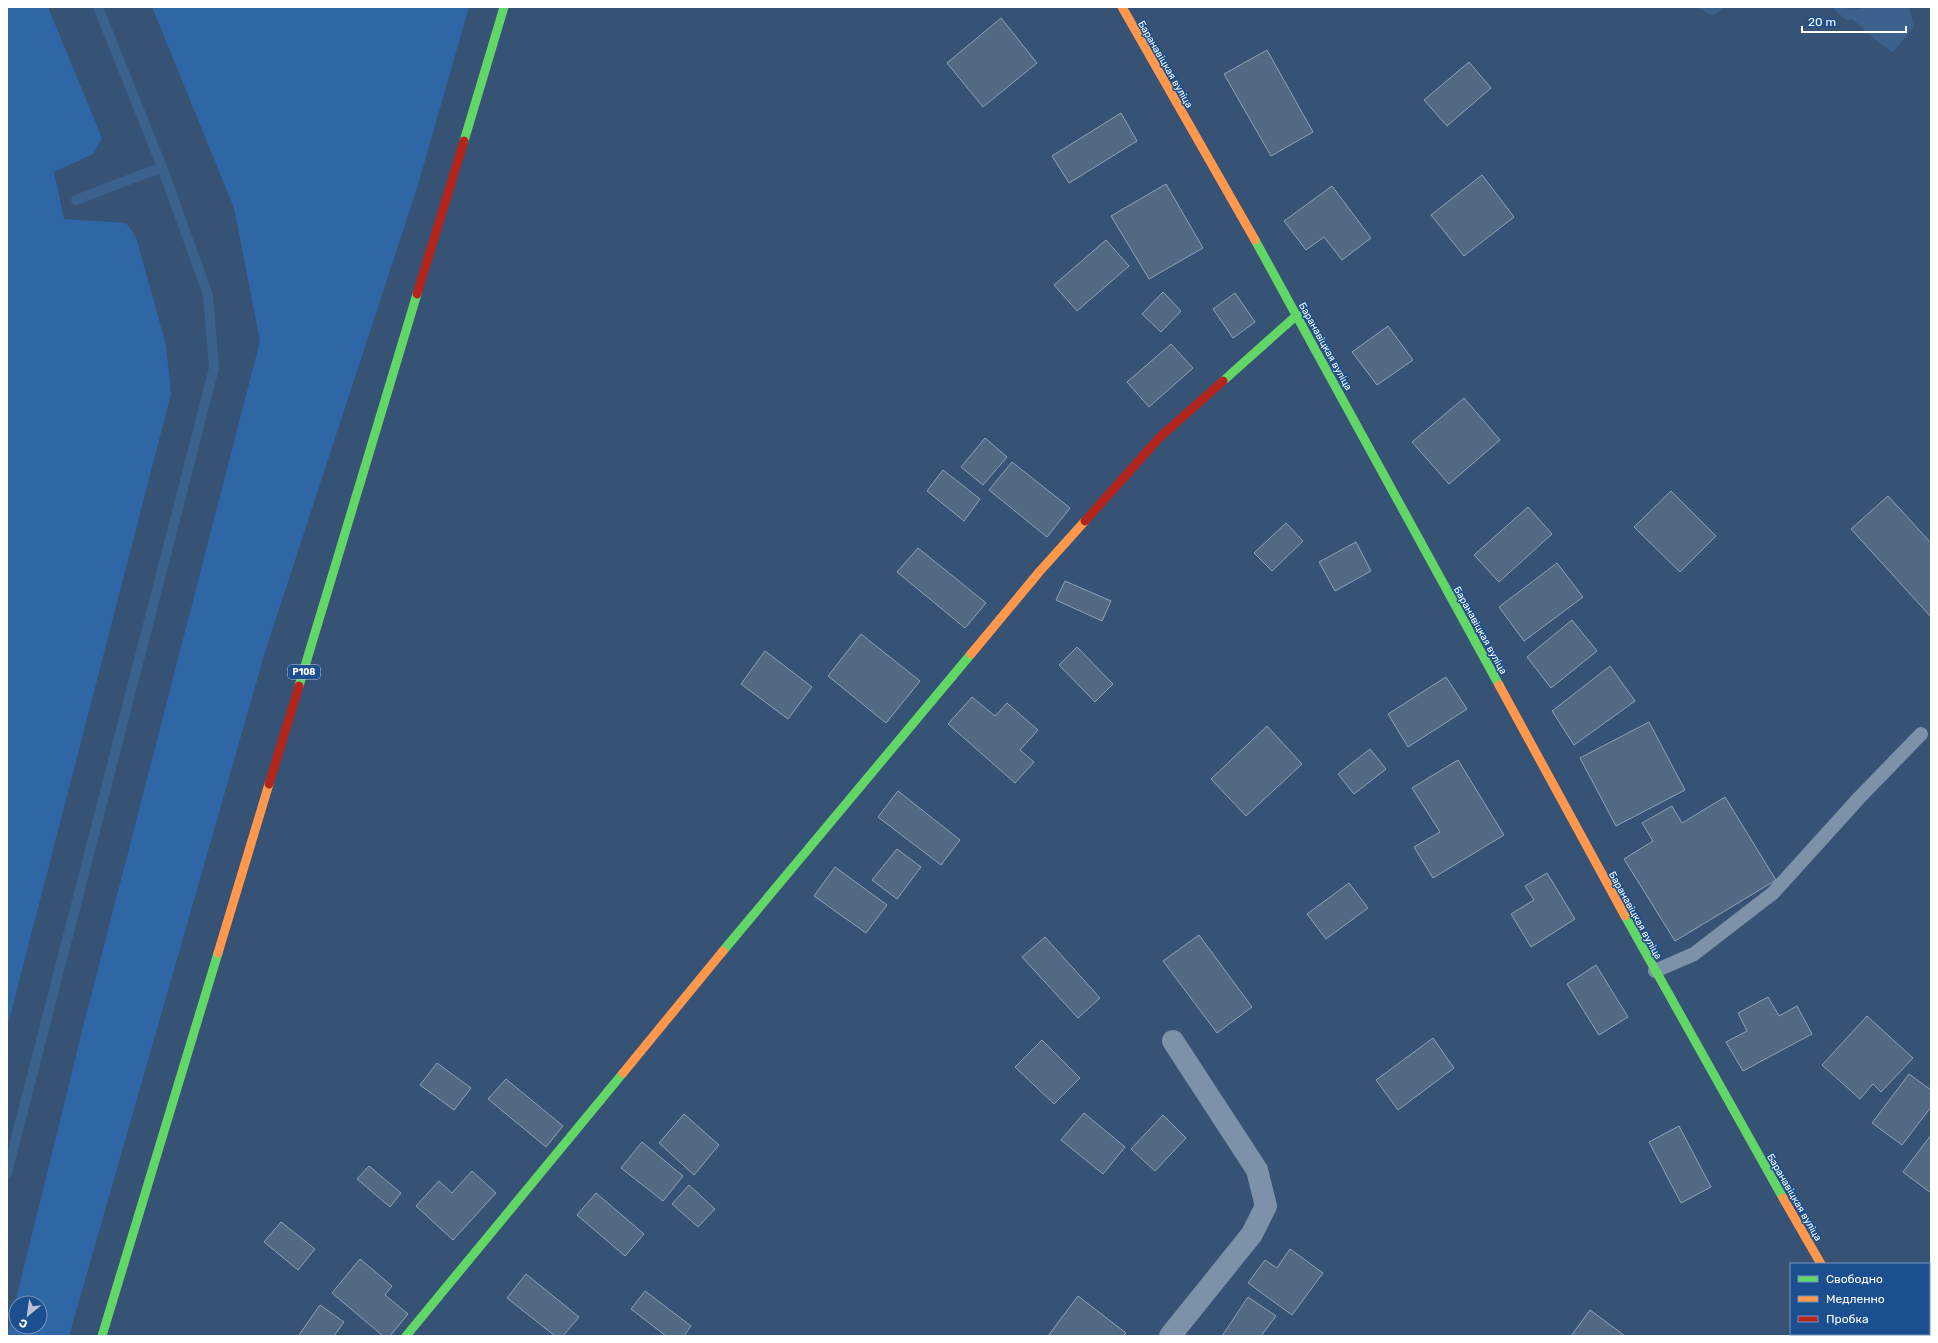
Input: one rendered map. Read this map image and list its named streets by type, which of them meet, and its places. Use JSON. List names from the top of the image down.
{
  "streets": {
    "street": ["Баранавіцкая вуліца", "Р108"]
  },
  "legend": ["Свободно", "Медленно", "Пробка"],
  "scale_bar": "20 m",
  "north": "bottom left"
}
